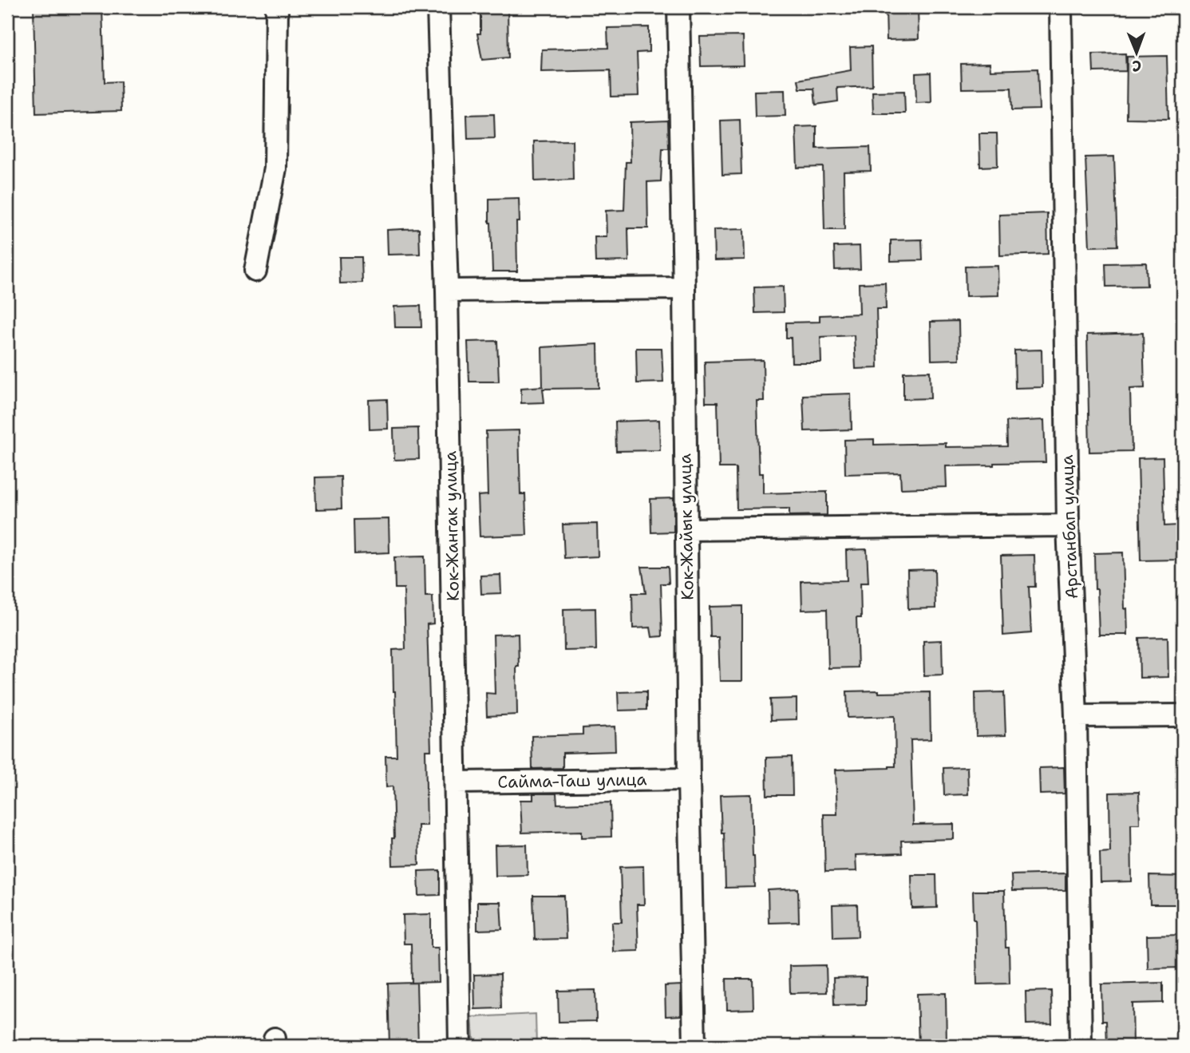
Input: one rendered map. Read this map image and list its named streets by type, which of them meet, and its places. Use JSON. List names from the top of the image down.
{
  "streets": {
    "street": [
      "Кок-Жангак улица",
      "Кок-Жайык улица",
      "Арстанбап улица",
      "Сайма-Таш улица"
    ]
  },
  "crossings": [
    ["Кок-Жангак улица", "Сайма-Таш улица"],
    ["Кок-Жайык улица", "Сайма-Таш улица"]
  ],
  "north": "bottom"
}
